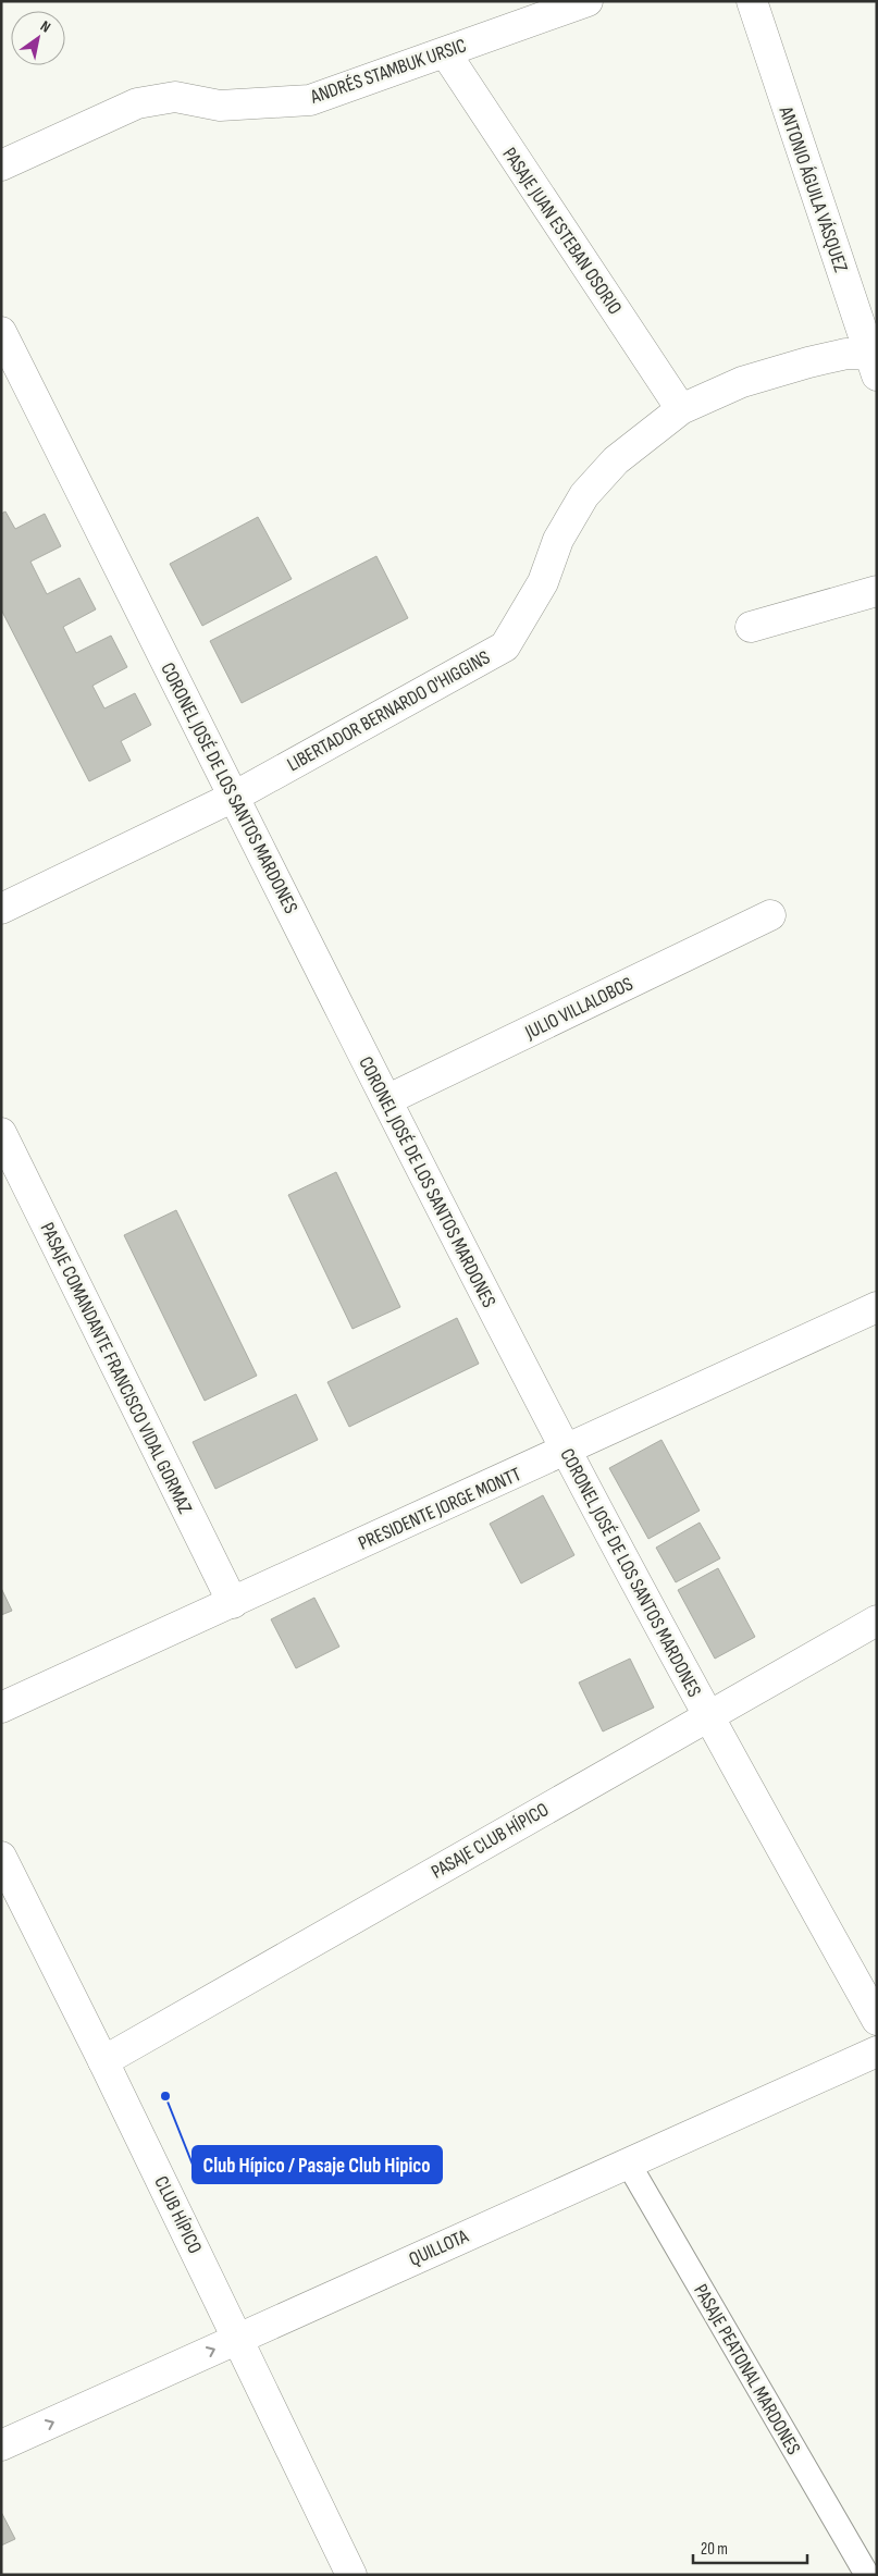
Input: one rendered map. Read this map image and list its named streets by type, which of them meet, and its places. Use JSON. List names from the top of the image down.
{
  "streets": {
    "street": [
      "ANDRÉS STAMBUK URSIC",
      "ANTONIO ÁGUILA VÁSQUEZ",
      "PASAJE JUAN ESTEBAN OSORIO",
      "LIBERTADOR BERNARDO O'HIGGINS",
      "CORONEL JOSÉ DE LOS SANTOS MARDONES",
      "JULIO VILLALOBOS",
      "PASAJE COMANDANTE FRANCISCO VIDAL GORMAZ",
      "PRESIDENTE JORGE MONTT",
      "PASAJE CLUB HÍPICO",
      "CLUB HÍPICO",
      "QUILLOTA",
      "PASAJE PEATONAL MARDONES"
    ]
  },
  "crossings": [
    ["ANDRÉS STAMBUK URSIC", "PASAJE JUAN ESTEBAN OSORIO"],
    ["ANTONIO ÁGUILA VÁSQUEZ", "LIBERTADOR BERNARDO O'HIGGINS"],
    ["PASAJE JUAN ESTEBAN OSORIO", "LIBERTADOR BERNARDO O'HIGGINS"],
    ["LIBERTADOR BERNARDO O'HIGGINS", "CORONEL JOSÉ DE LOS SANTOS MARDONES"],
    ["CORONEL JOSÉ DE LOS SANTOS MARDONES", "JULIO VILLALOBOS"],
    ["CORONEL JOSÉ DE LOS SANTOS MARDONES", "PRESIDENTE JORGE MONTT"],
    ["CORONEL JOSÉ DE LOS SANTOS MARDONES", "PASAJE CLUB HÍPICO"],
    ["PASAJE COMANDANTE FRANCISCO VIDAL GORMAZ", "PRESIDENTE JORGE MONTT"],
    ["PASAJE CLUB HÍPICO", "CLUB HÍPICO"],
    ["CLUB HÍPICO", "QUILLOTA"],
    ["QUILLOTA", "PASAJE PEATONAL MARDONES"]
  ],
  "places": ["Club Hípico / Pasaje Club Hipico"],
  "scale_bar": "20 m",
  "north": "top right"
}
